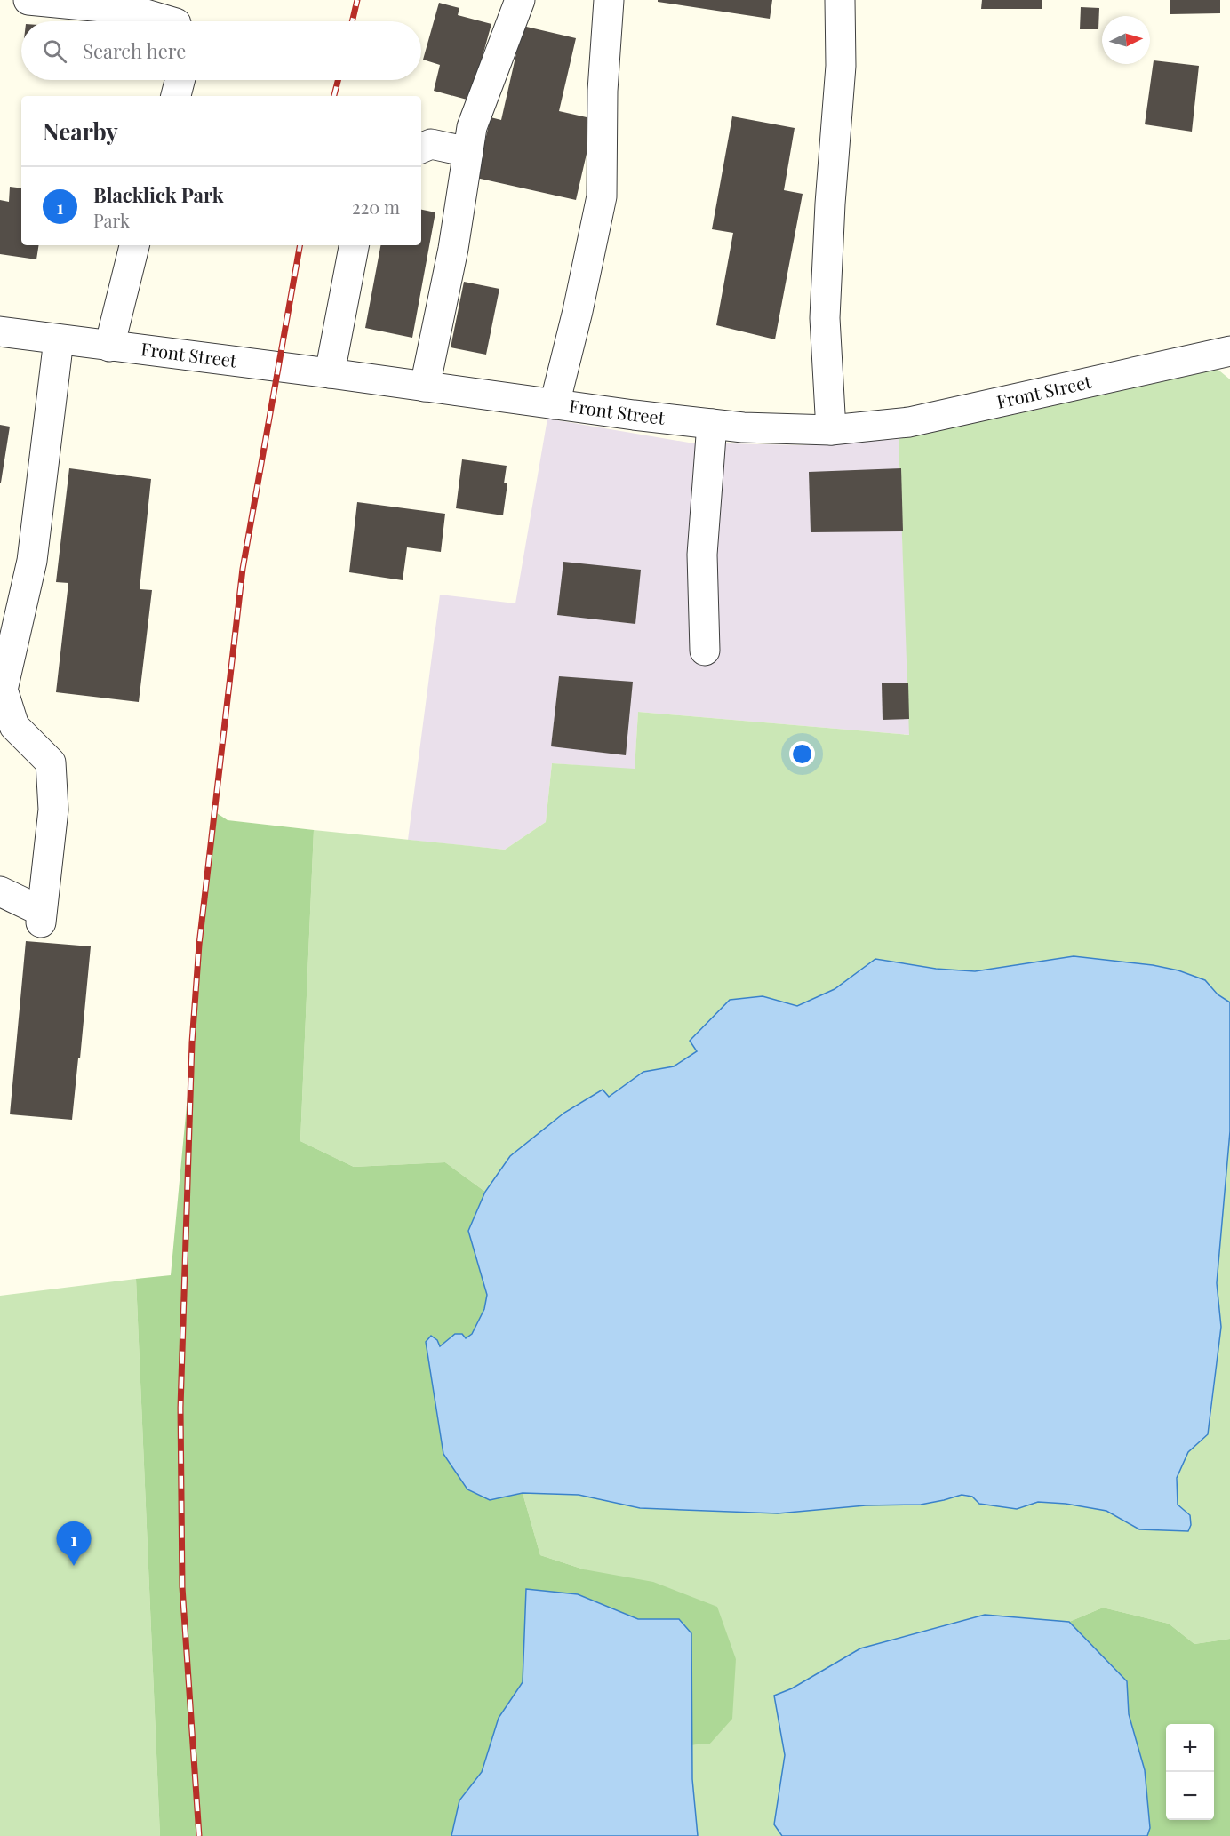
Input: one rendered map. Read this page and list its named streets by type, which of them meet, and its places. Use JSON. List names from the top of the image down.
{
  "streets": {
    "street": ["Front Street"]
  },
  "north": "right",
  "page": {
    "search": "Search here",
    "heading": "Nearby",
    "list": [
      {
        "mark": "1",
        "name": "Blacklick Park",
        "note": "Park",
        "value": "220 m"
      }
    ],
    "pins": "1",
    "map_buttons": ["+", "−"]
  }
}
